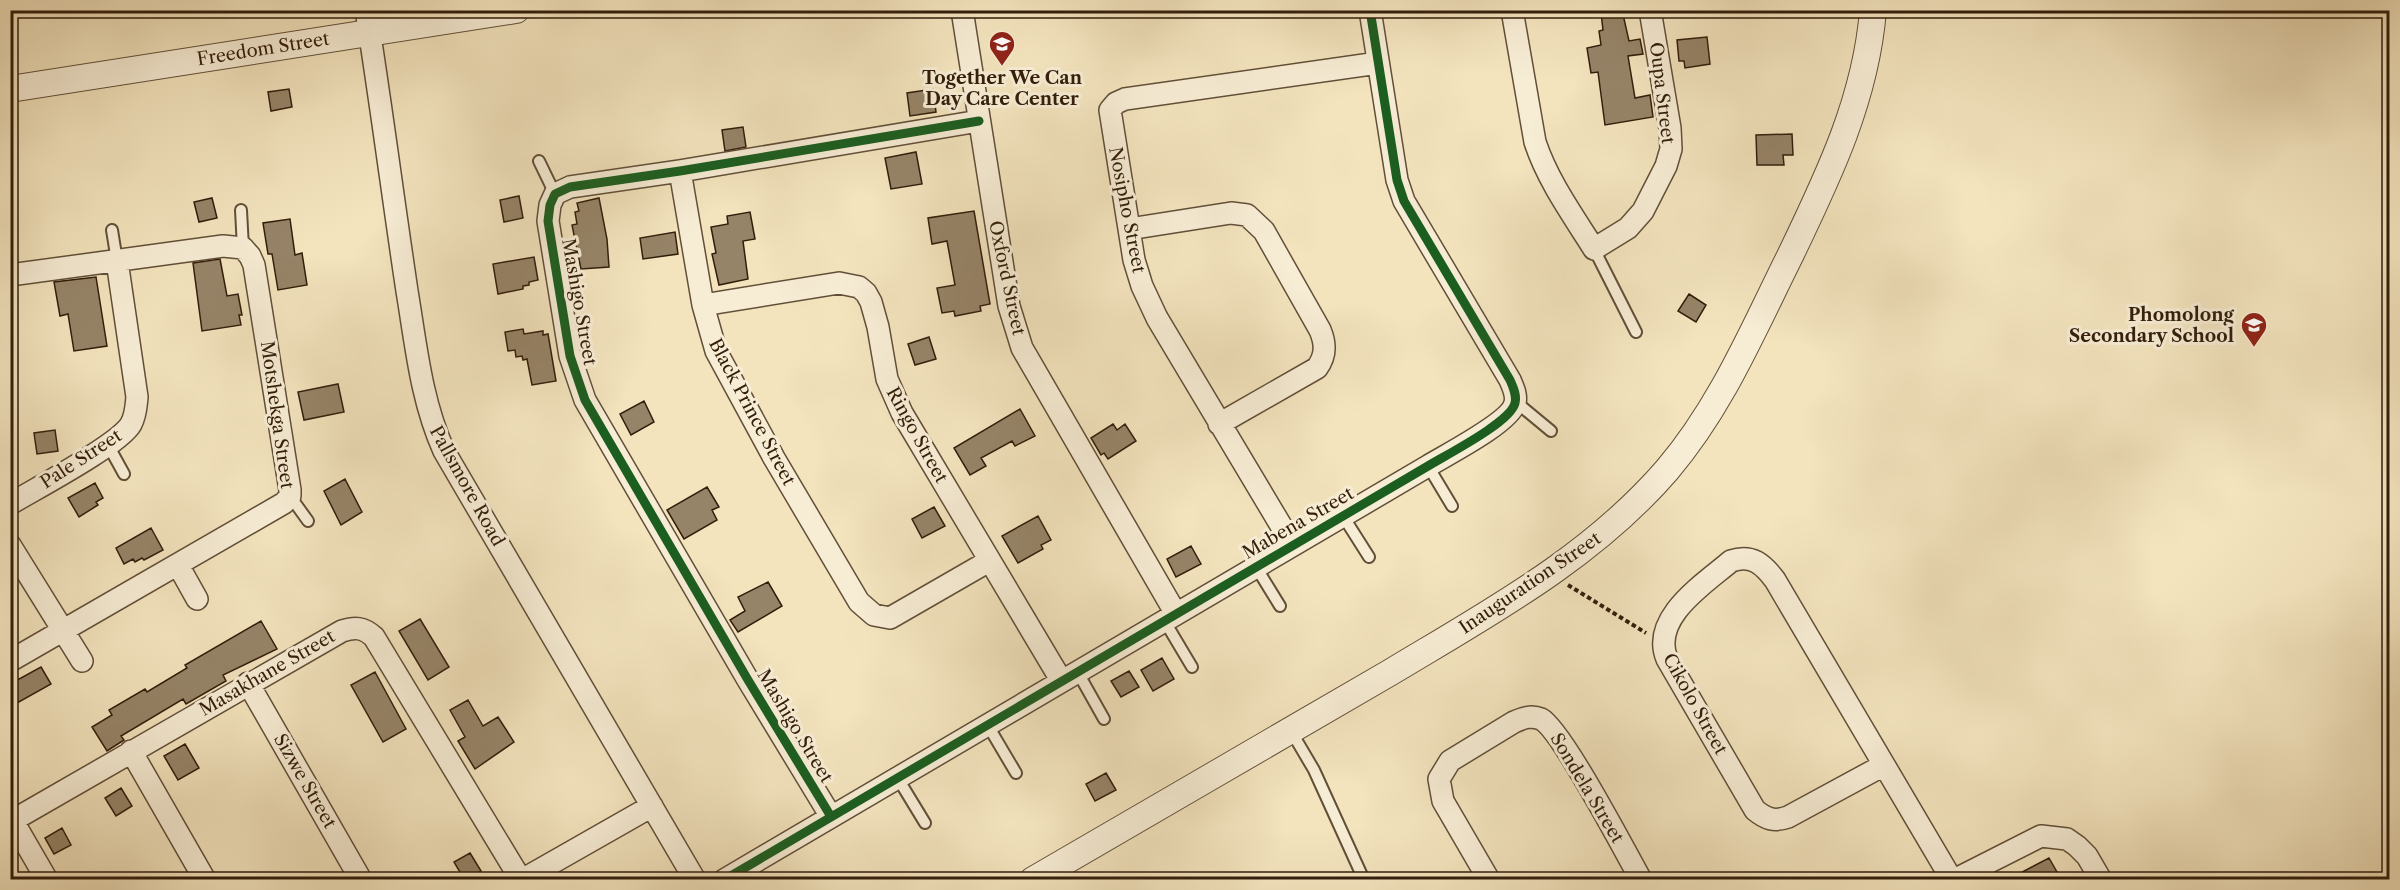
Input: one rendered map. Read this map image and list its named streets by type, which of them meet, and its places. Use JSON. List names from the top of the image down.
{
  "streets": {
    "street": [
      "Freedom Street",
      "Oupa Street",
      "Nosipho Street",
      "Oxford Street",
      "Mashigo Street",
      "Black Prince Street",
      "Motshekga Street",
      "Ringo Street",
      "Pale Street",
      "Pallsmore Road",
      "Mabena Street",
      "Inauguration Street",
      "Masakhane Street",
      "Cikolo Street",
      "Sizwe Street",
      "Sondela Street"
    ]
  },
  "crossings": [
    ["Freedom Street", "Pallsmore Road"],
    ["Nosipho Street", "Mabena Street"],
    ["Oxford Street", "Mabena Street"],
    ["Mashigo Street", "Mabena Street"],
    ["Black Prince Street", "Ringo Street"],
    ["Ringo Street", "Mabena Street"],
    ["Pallsmore Road", "Masakhane Street"],
    ["Masakhane Street", "Sizwe Street"]
  ],
  "places": {
    "school or university": ["Together We Can Day Care Center", "Phomolong Secondary School"]
  }
}
